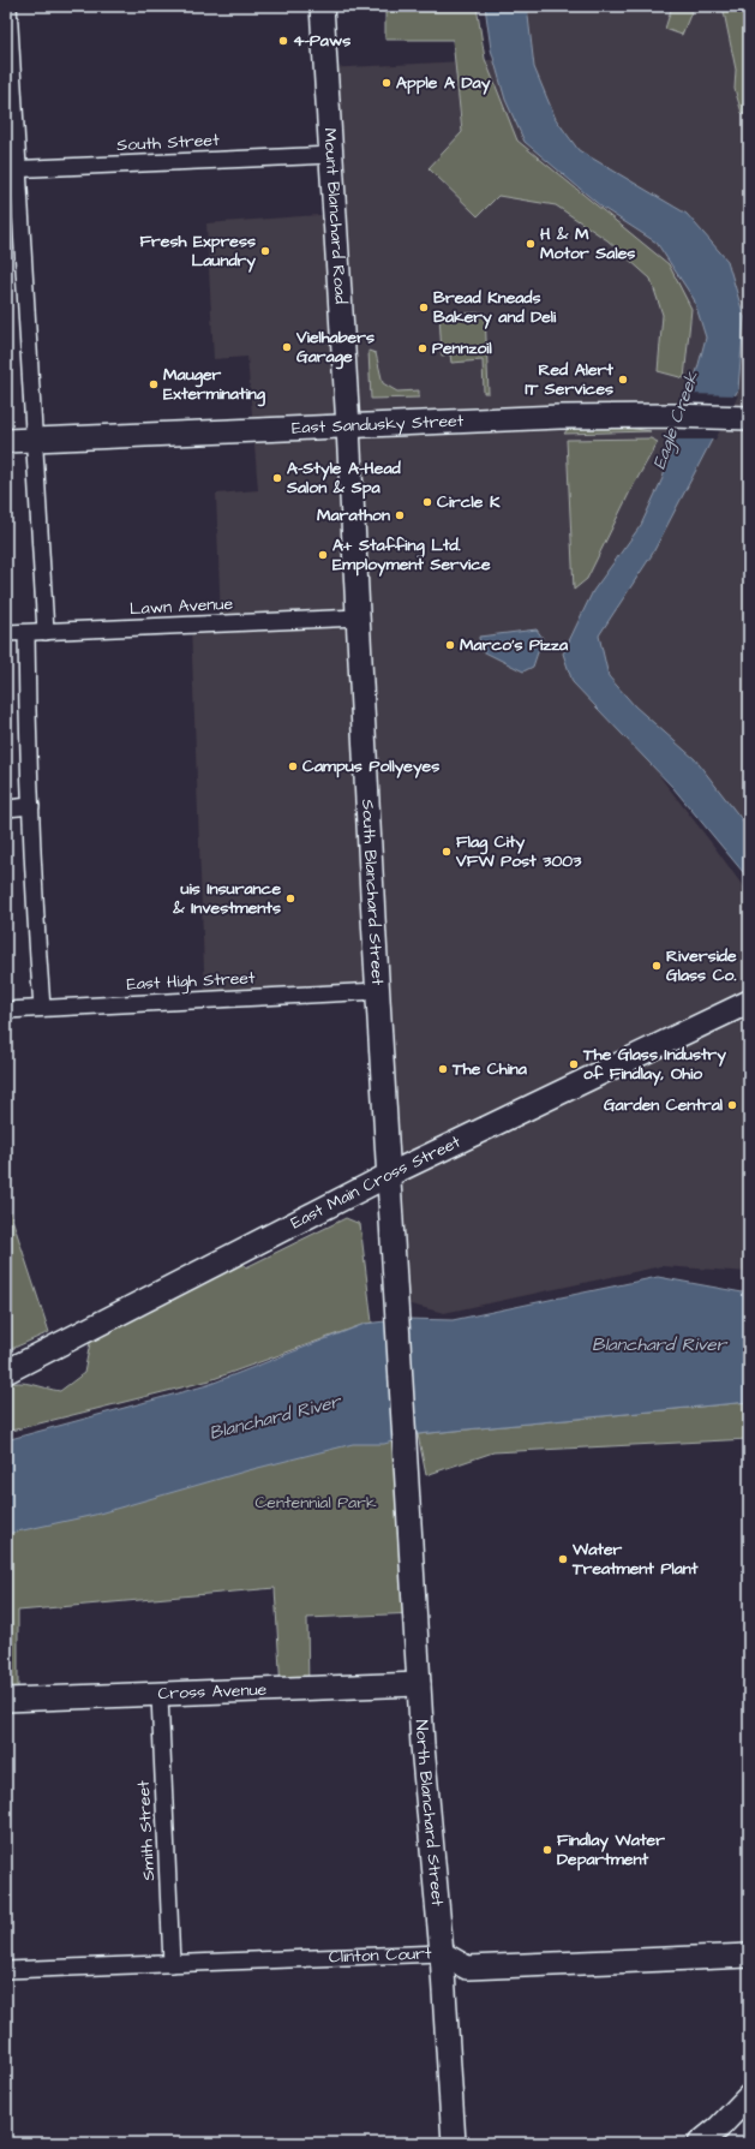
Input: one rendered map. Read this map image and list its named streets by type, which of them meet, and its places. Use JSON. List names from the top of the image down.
{
  "streets": {
    "main road": [
      "Mount Blanchard Road",
      "East Sandusky Street",
      "South Blanchard Street",
      "East Main Cross Street",
      "Cross Avenue",
      "North Blanchard Street",
      "Clinton Court"
    ],
    "street": [
      "South Street",
      "Lawn Avenue",
      "East High Street",
      "Smith Street"
    ]
  },
  "crossings": [
    ["South Street", "Mount Blanchard Road"],
    ["Mount Blanchard Road", "East Sandusky Street"],
    ["Mount Blanchard Road", "South Blanchard Street"],
    ["East Sandusky Street", "South Blanchard Street"],
    ["Lawn Avenue", "South Blanchard Street"],
    ["South Blanchard Street", "East High Street"],
    ["South Blanchard Street", "East Main Cross Street"],
    ["South Blanchard Street", "North Blanchard Street"],
    ["Cross Avenue", "North Blanchard Street"],
    ["Cross Avenue", "Smith Street"],
    ["North Blanchard Street", "Clinton Court"],
    ["Smith Street", "Clinton Court"]
  ],
  "water": ["Eagle Creek", "Blanchard River"],
  "parks": ["Centennial Park"],
  "places": [
    "4-Paws",
    "Apple A Day",
    "H & M Motor Sales",
    "Fresh Express Laundry",
    "Bread Kneads Bakery and Deli",
    "Vielhabers Garage",
    "Pennzoil",
    "Red Alert IT Services",
    "Mauger Exterminating",
    "A-Style A-Head Salon & Spa",
    "Circle K",
    "Marathon",
    "A+ Staffing Ltd. Employment Service",
    "Marco's Pizza",
    "Campus Pollyeyes",
    "Flag City VFW Post 3003",
    "uis Insurance & Investments",
    "Riverside Glass Co.",
    "The Glass Industry of Findlay, Ohio",
    "The China",
    "Garden Central",
    "Water Treatment Plant",
    "Findlay Water Department"
  ]
}
